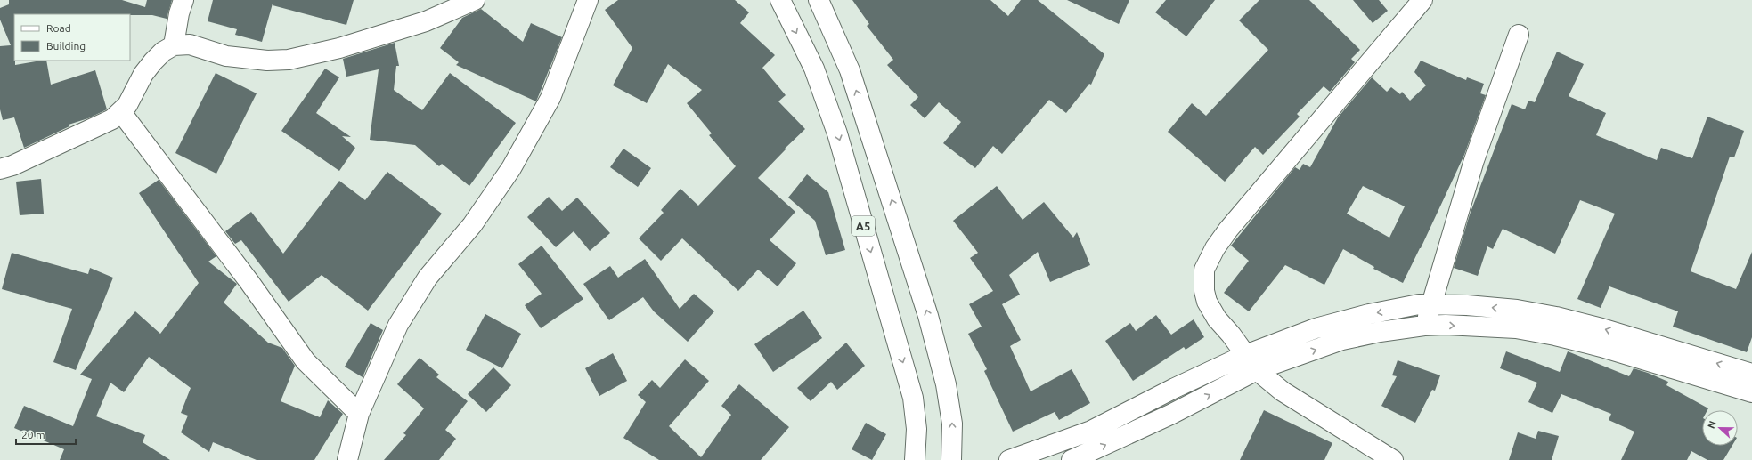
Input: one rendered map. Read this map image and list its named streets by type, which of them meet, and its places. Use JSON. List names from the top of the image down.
{
  "streets": {
    "main road": ["A5"]
  },
  "legend": ["Road", "Building"],
  "scale_bar": "20 m",
  "north": "left"
}
